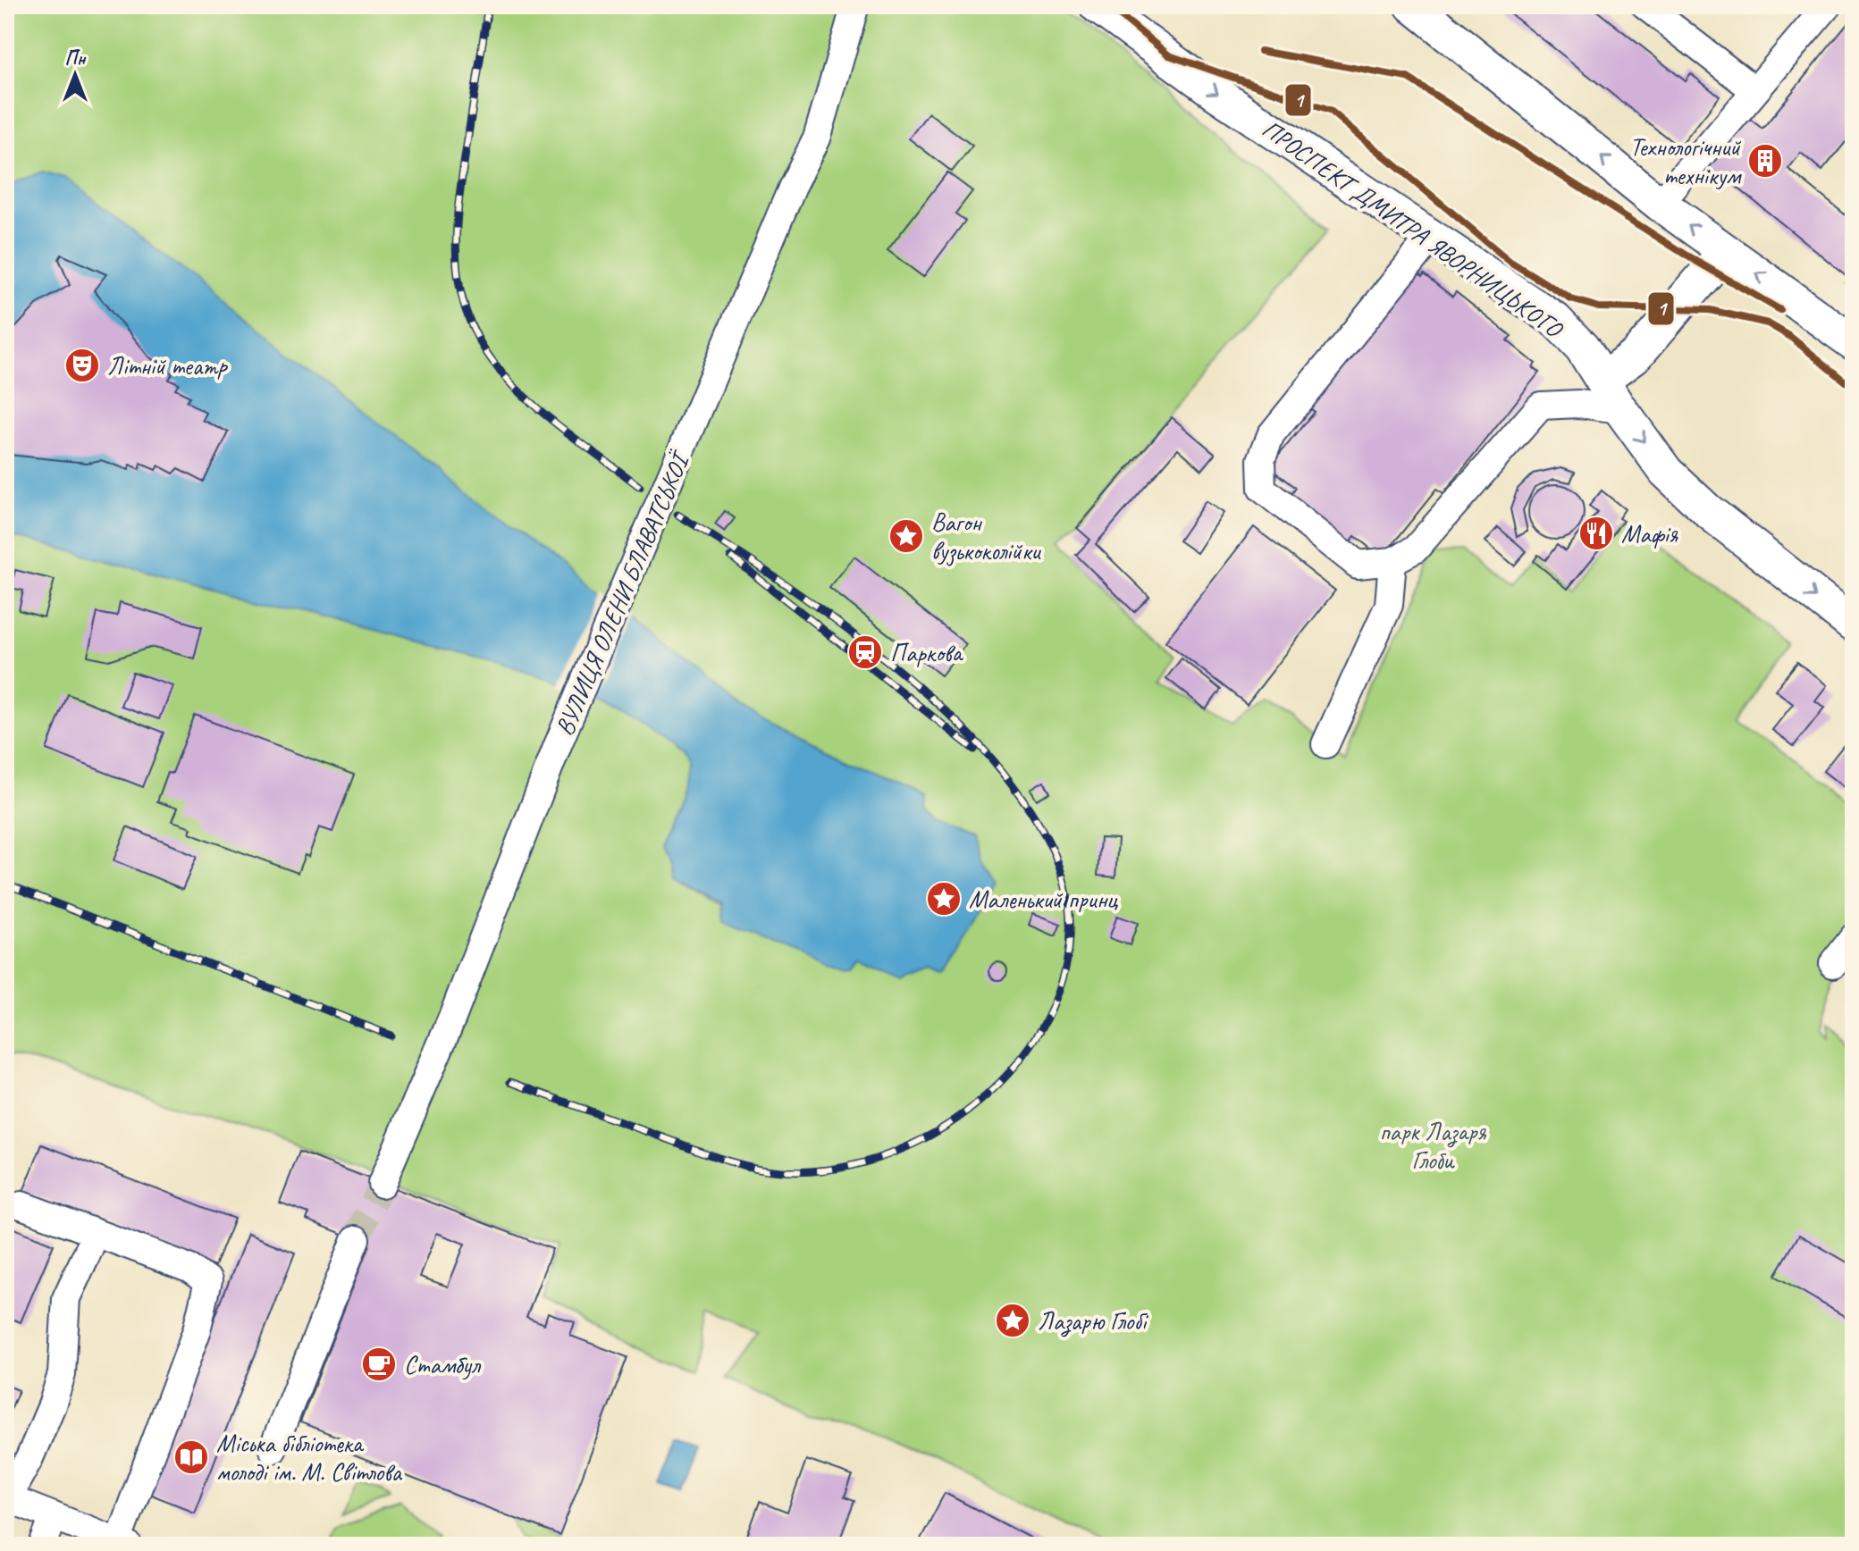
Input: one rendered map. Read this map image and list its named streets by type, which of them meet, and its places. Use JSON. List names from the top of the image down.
{
  "streets": {
    "main road": ["ПРОСПЕКТ ДМИТРА ЯВОРНИЦЬКОГО"],
    "street": ["ВУЛИЦЯ ОЛЕНИ БЛАВАТСЬКОЇ"]
  },
  "parks": ["парк Лазаря Глоби"],
  "places": {
    "building": ["Технологічний технікум"],
    "theatre": ["Літній театр"],
    "restaurant": ["Мафія"],
    "place": ["Вагон вузькоколійки", "Маленький принц", "Лазарю Глобі"],
    "station": ["Паркова"],
    "cafe": ["Стамбул"],
    "library": ["Міська бібліотека молоді ім. М. Світлова"]
  },
  "lines": ["transit line 1"],
  "north": "top"
}
